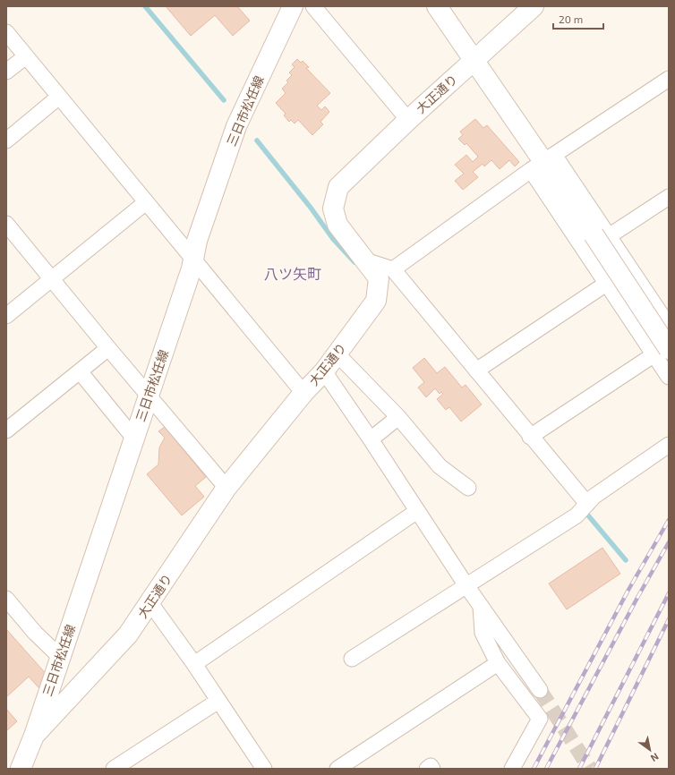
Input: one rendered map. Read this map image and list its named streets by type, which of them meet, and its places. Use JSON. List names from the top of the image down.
{
  "streets": {
    "street": ["大正通り", "三日市松任線"]
  },
  "crossings": [
    ["大正通り", "三日市松任線"]
  ],
  "districts": ["八ツ矢町"],
  "scale_bar": "20 m",
  "north": "bottom right"
}
